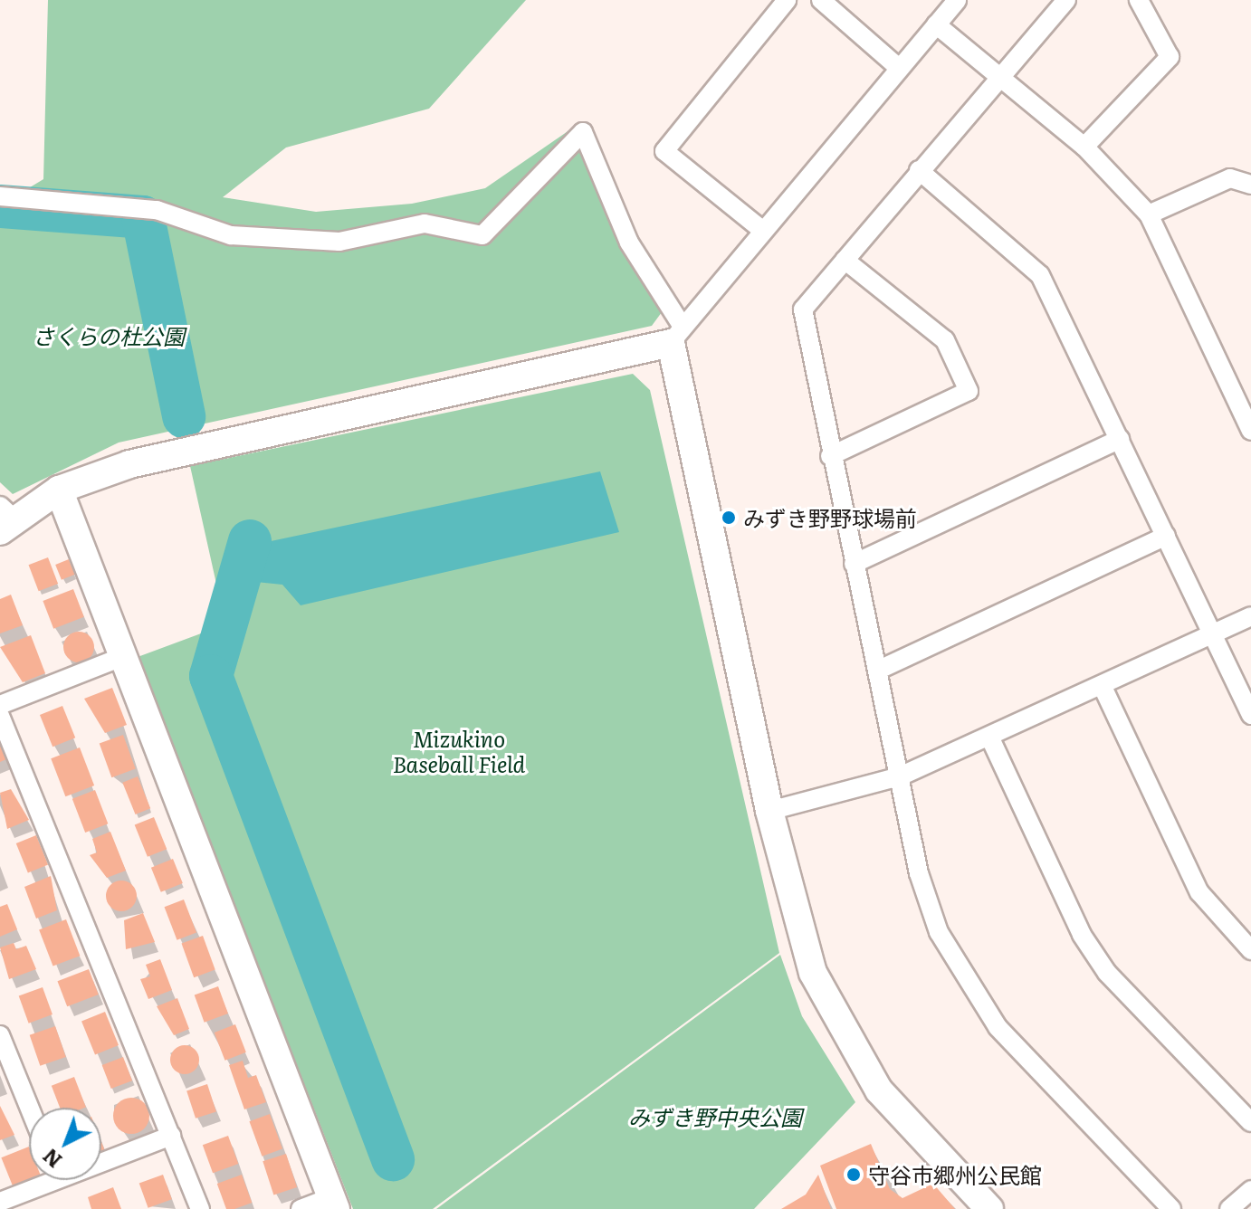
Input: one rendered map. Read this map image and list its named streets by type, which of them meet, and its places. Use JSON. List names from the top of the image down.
{
  "parks": ["さくらの杜公園", "Mizukino Baseball Field", "みずき野中央公園"],
  "places": ["みずき野野球場前", "守谷市郷州公民館"],
  "north": "bottom left"
}
